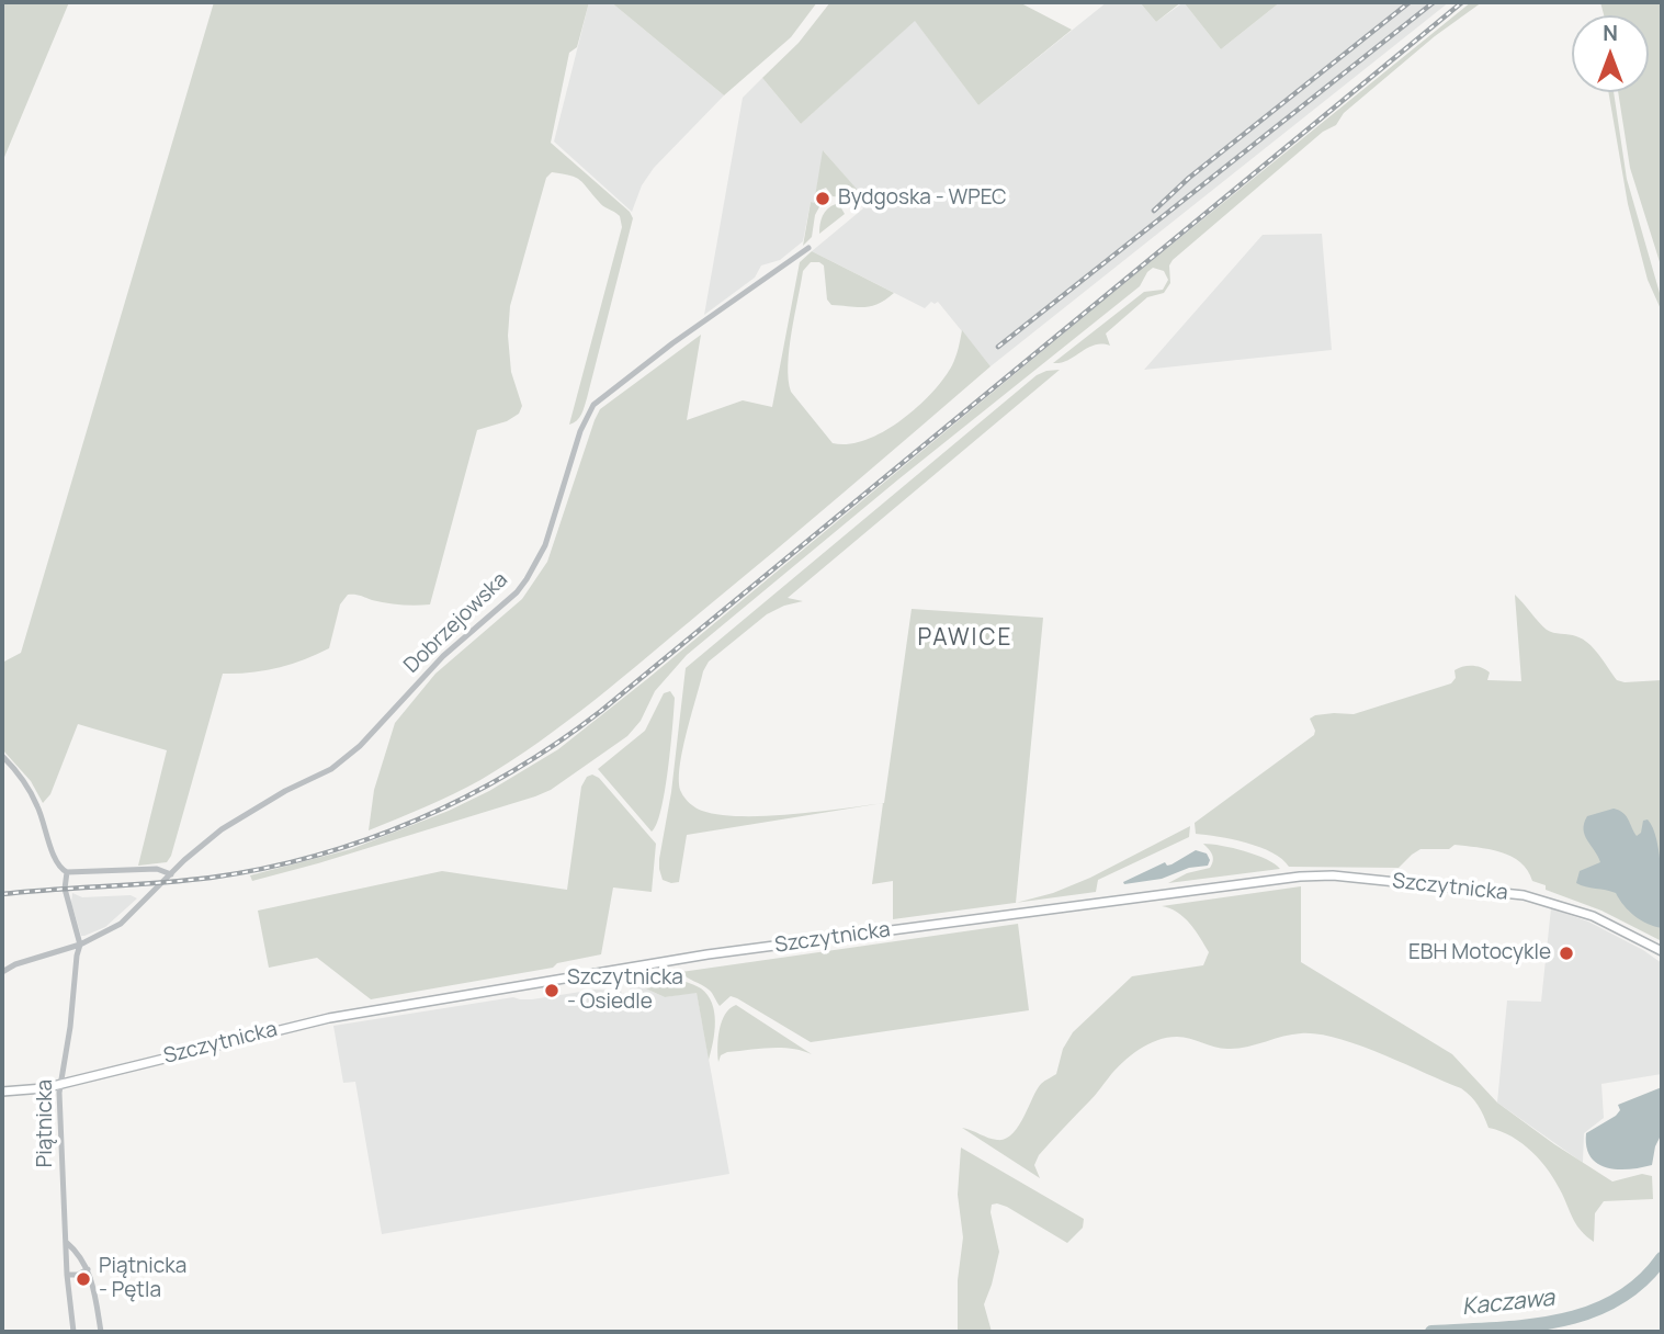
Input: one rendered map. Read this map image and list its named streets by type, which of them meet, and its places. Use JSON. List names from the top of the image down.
{
  "streets": {
    "street": ["Dobrzejowska", "Szczytnicka", "Piątnicka"]
  },
  "crossings": [
    ["Dobrzejowska", "Piątnicka"],
    ["Szczytnicka", "Piątnicka"]
  ],
  "districts": ["PAWICE"],
  "water": ["Kaczawa"],
  "places": [
    "Bydgoska - WPEC",
    "EBH Motocykle",
    "Szczytnicka - Osiedle",
    "Piątnicka - Pętla"
  ],
  "north": "top"
}
